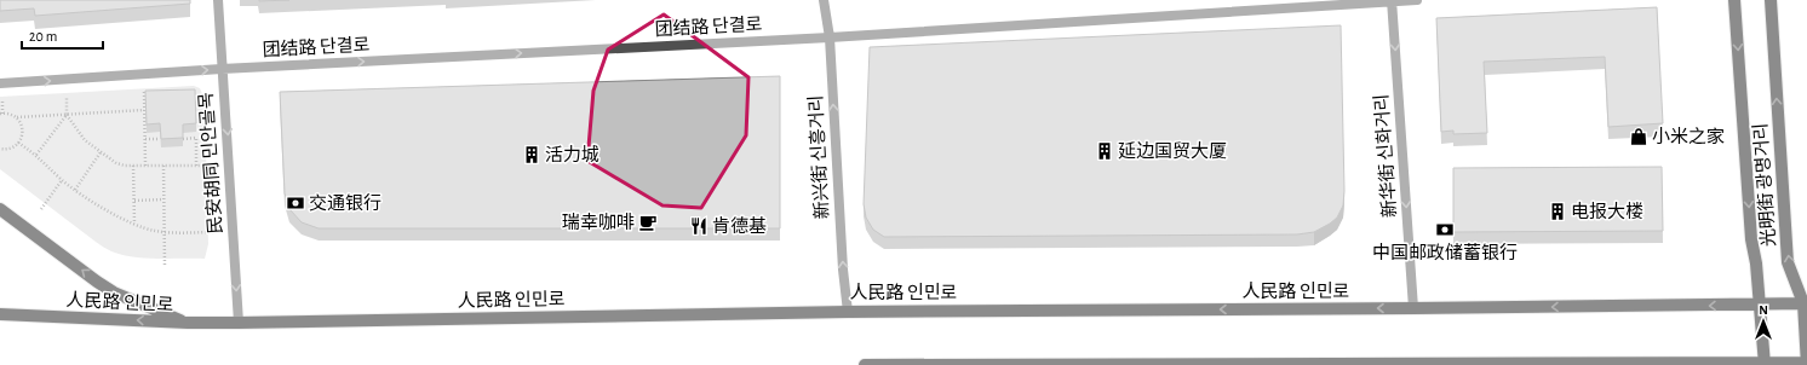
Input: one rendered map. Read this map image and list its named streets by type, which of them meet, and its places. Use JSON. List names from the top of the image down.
{
  "streets": {
    "main road": ["光明街 광명거리", "人民路 인민로"],
    "street": [
      "团结路 단결로",
      "新华街 신화거리",
      "新兴街 신흥거리",
      "民安胡同 민안골목"
    ]
  },
  "crossings": [
    ["团结路 단결로", "新华街 신화거리"],
    ["团结路 단결로", "新兴街 신흥거리"],
    ["团结路 단결로", "民安胡同 민안골목"],
    ["新华街 신화거리", "人民路 인민로"],
    ["新兴街 신흥거리", "人民路 인민로"],
    ["民安胡同 민안골목", "人民路 인민로"],
    ["光明街 광명거리", "人民路 인민로"]
  ],
  "one_way": [
    "团结路 단결로",
    "新华街 신화거리",
    "新兴街 신흥거리",
    "民安胡同 민안골목"
  ],
  "places": {
    "shop": ["小米之家"],
    "building": ["延边国贸大厦", "活力城", "电报大楼"],
    "bank": ["交通银行", "中国邮政储蓄银行"],
    "cafe": ["瑞幸咖啡"],
    "restaurant": ["肯德基"]
  },
  "scale_bar": "20 m",
  "north": "top"
}
